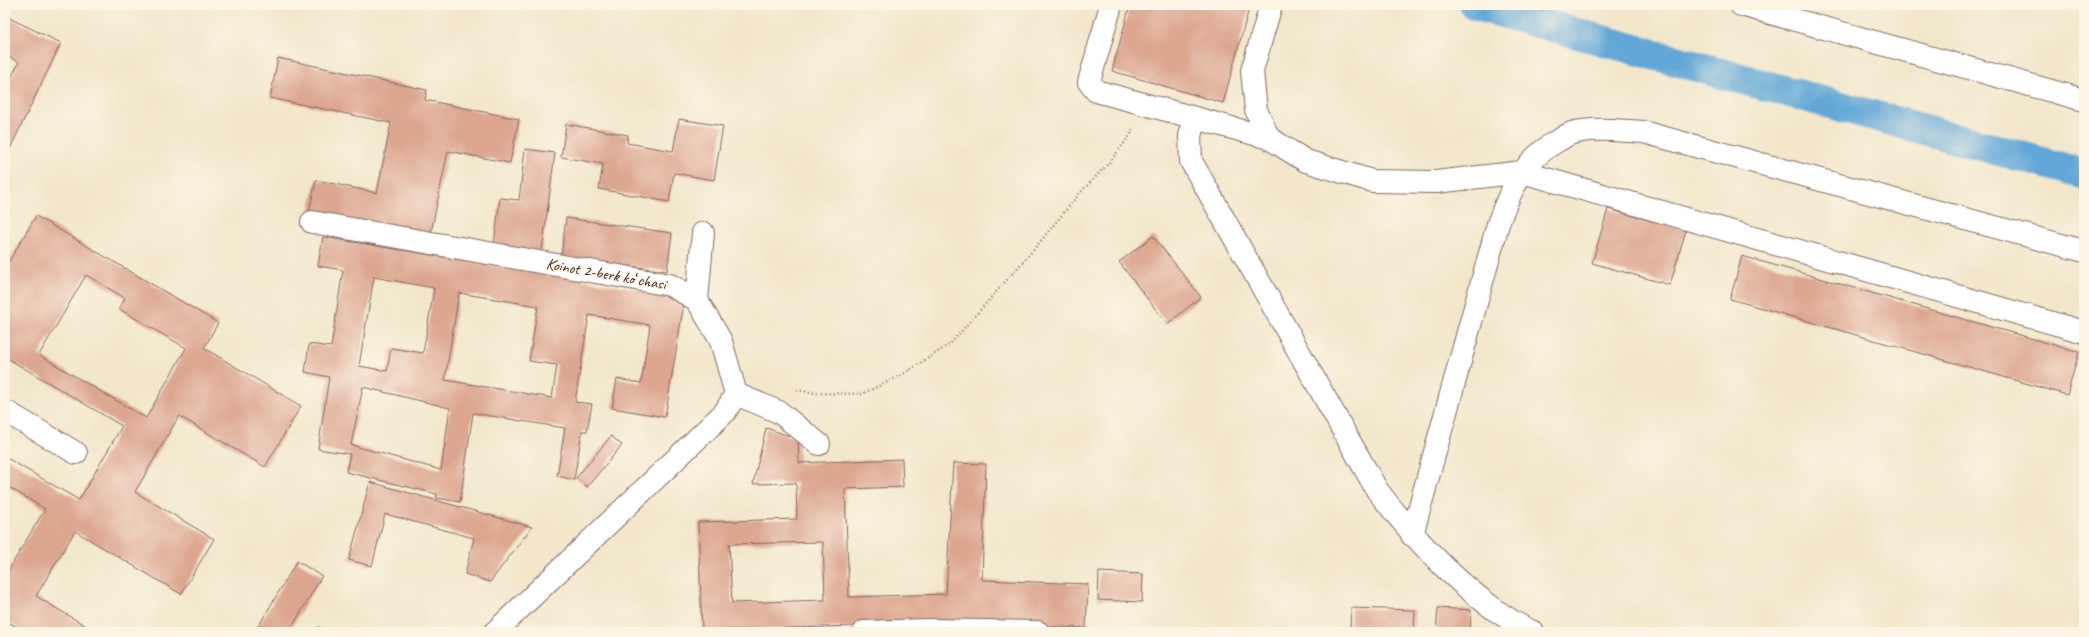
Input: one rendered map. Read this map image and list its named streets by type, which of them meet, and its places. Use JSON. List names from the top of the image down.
{
  "streets": {
    "street": ["Koinot 2-berk koʻchasi"]
  }
}
